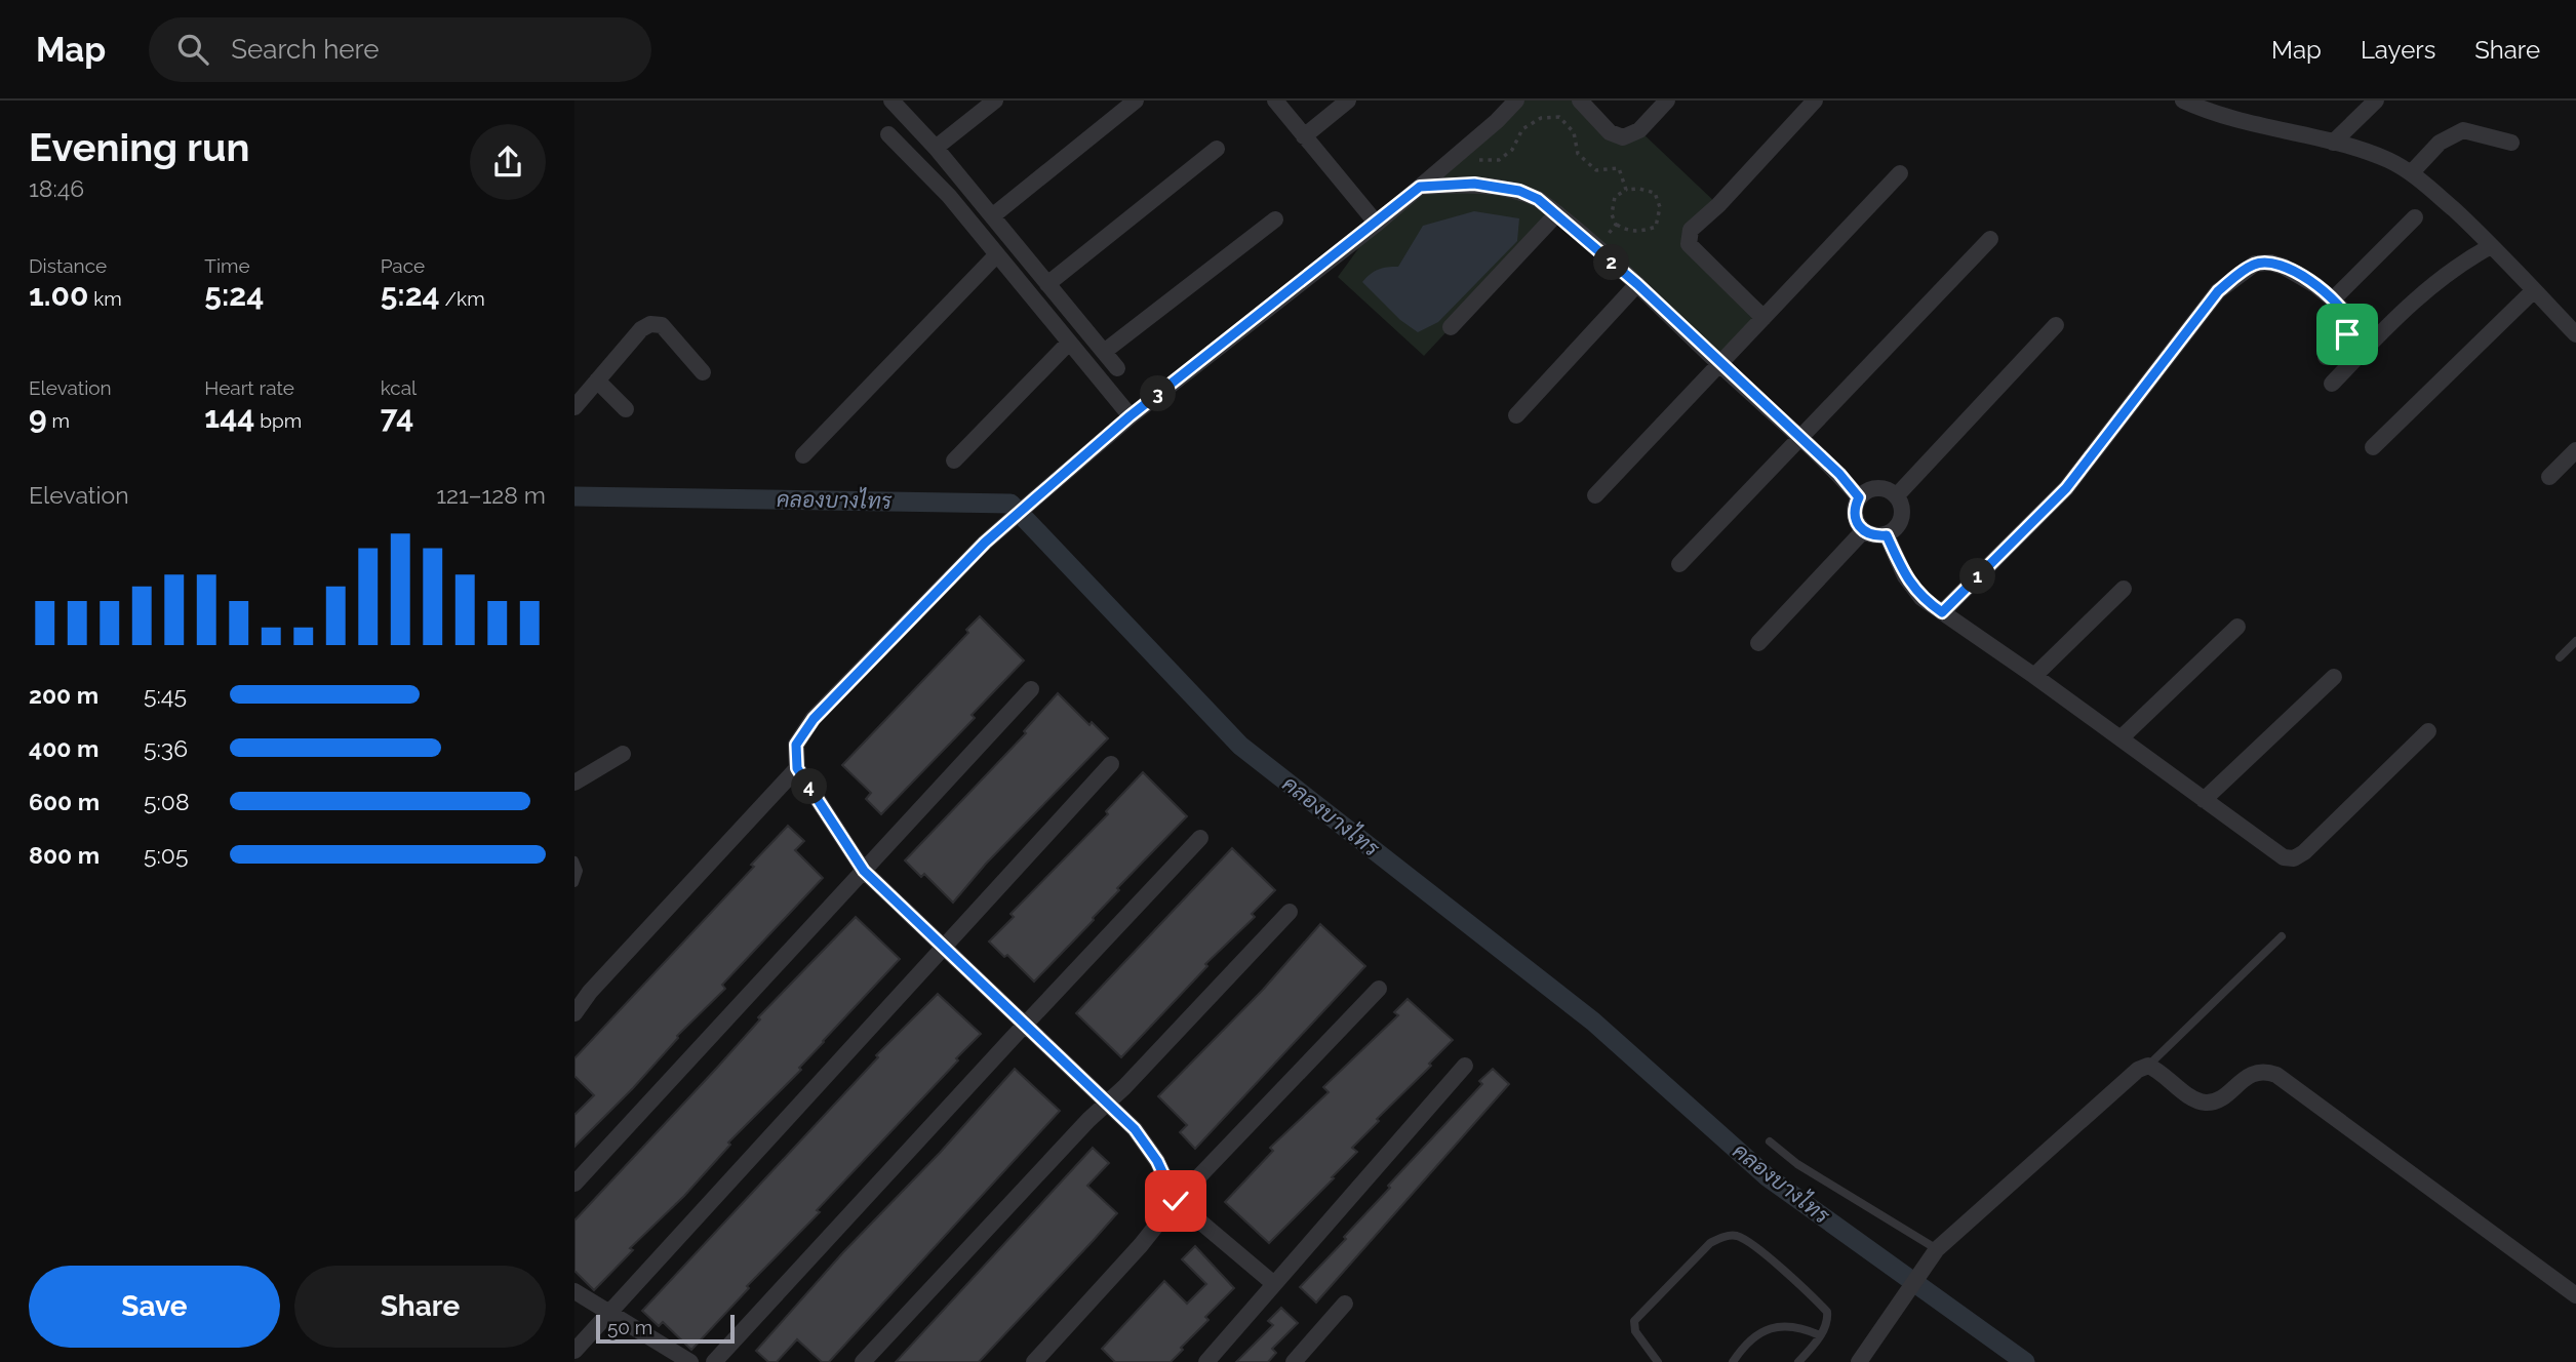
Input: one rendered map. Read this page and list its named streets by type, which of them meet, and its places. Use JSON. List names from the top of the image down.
{
  "water": ["คลองบางไทร"],
  "scale_bar": "50 m",
  "page": {
    "header": "Map",
    "search": "Search here",
    "nav": ["Map", "Layers", "Share"],
    "heading": ["Evening run", "18:46"],
    "stats": [
      ["Distance", "1.00 km"],
      ["Time", "5:24"],
      ["Pace", "5:24 /km"],
      ["Elevation", "9 m"],
      ["Heart rate", "144 bpm"],
      ["kcal", "74"]
    ],
    "pins": [
      "2",
      "3",
      "1",
      "4"
    ],
    "chart": ["Elevation", "121–128 m"],
    "list": [
      {
        "name": "200 m",
        "note": "5:45"
      },
      {
        "name": "400 m",
        "note": "5:36"
      },
      {
        "name": "600 m",
        "note": "5:08"
      },
      {
        "name": "800 m",
        "note": "5:05"
      }
    ],
    "buttons": ["Save", "Share"],
    "scale": "50 m"
  }
}
